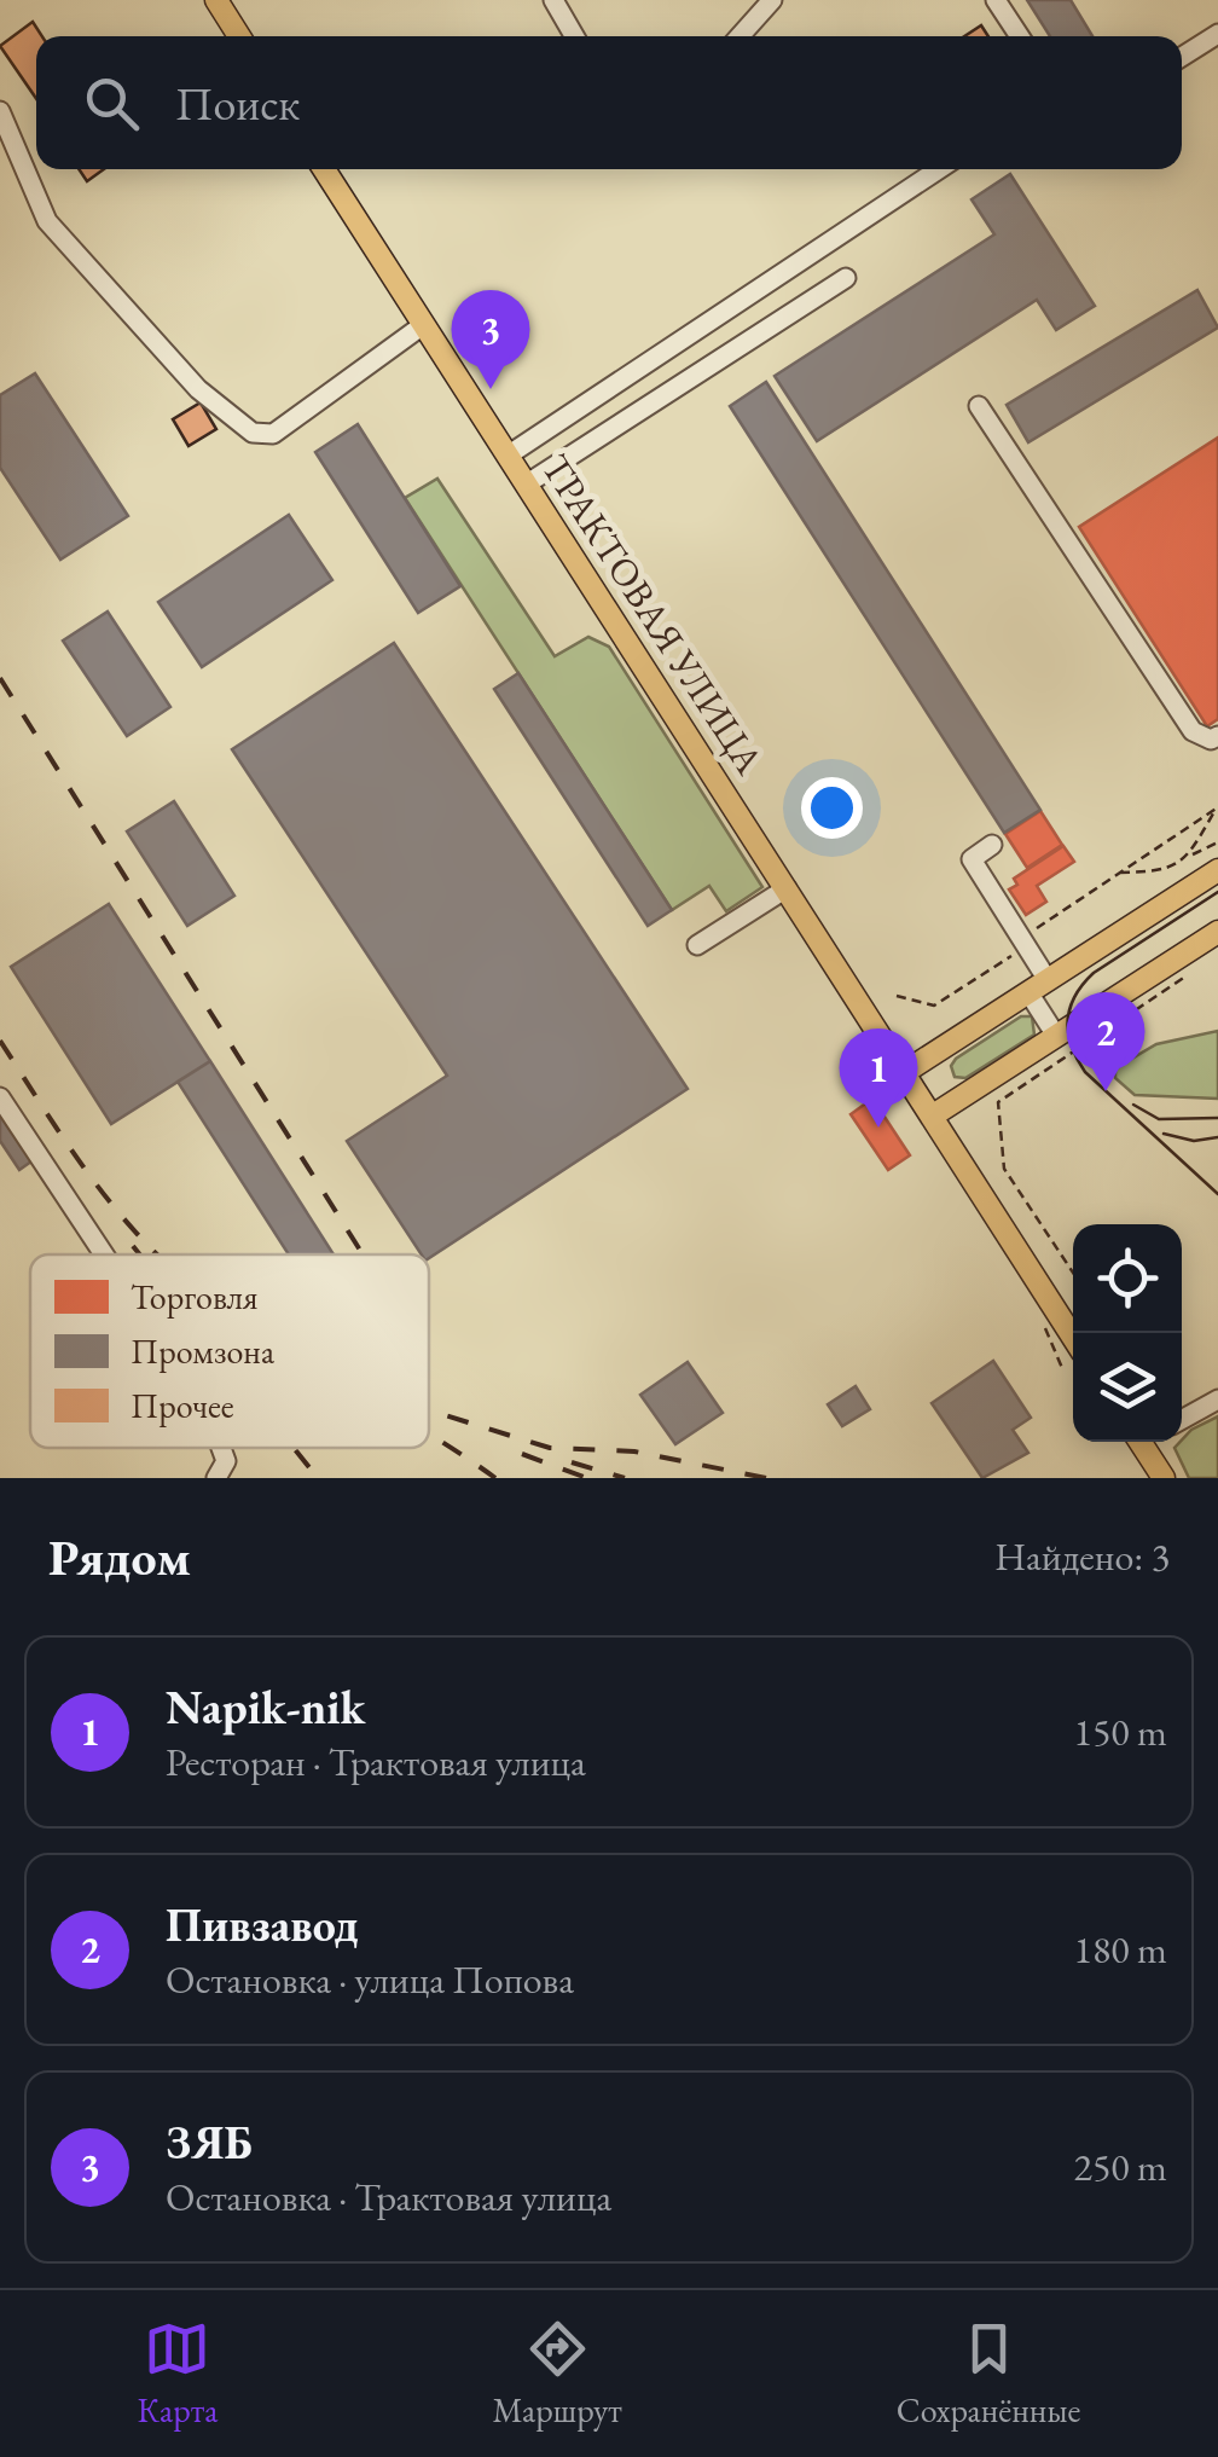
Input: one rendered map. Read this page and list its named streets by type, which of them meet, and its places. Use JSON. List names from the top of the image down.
{
  "streets": {
    "main road": ["ТРАКТОВАЯ УЛИЦА"]
  },
  "legend": ["Торговля", "Промзона", "Прочее"],
  "page": {
    "search": "Поиск",
    "pins": ["3", "2", "1"],
    "heading": ["Рядом", "Найдено: 3"],
    "list": [
      {
        "mark": "1",
        "name": "Napik-nik",
        "note": "Ресторан · Трактовая улица",
        "value": "150 m"
      },
      {
        "mark": "2",
        "name": "Пивзавод",
        "note": "Остановка · улица Попова",
        "value": "180 m"
      },
      {
        "mark": "3",
        "name": "ЗЯБ",
        "note": "Остановка · Трактовая улица",
        "value": "250 m"
      }
    ],
    "nav": ["Карта", "Маршрут", "Сохранённые"]
  }
}
